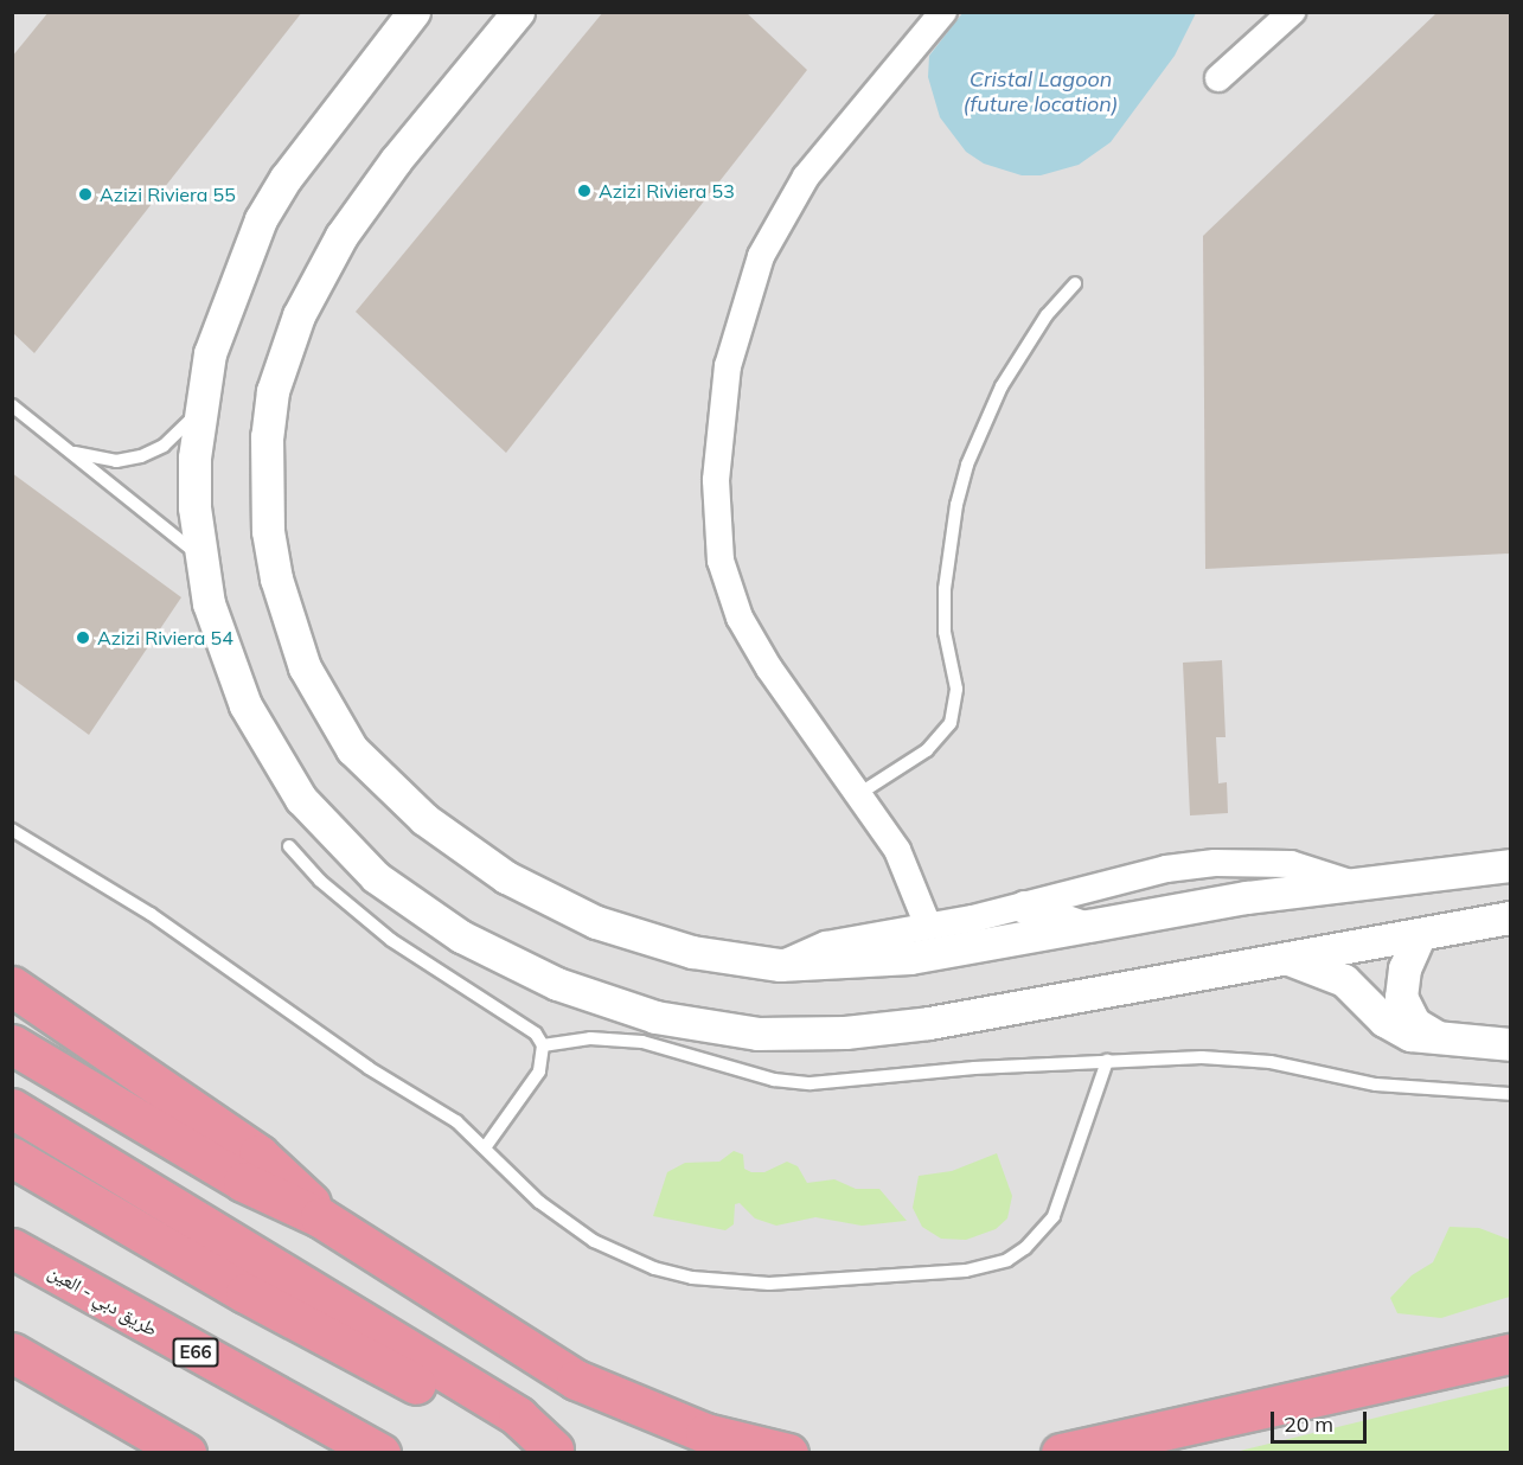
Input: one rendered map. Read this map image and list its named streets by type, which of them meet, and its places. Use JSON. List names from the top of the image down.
{
  "streets": {
    "highway": ["طريق دبي - العين", "E66"]
  },
  "water": ["Cristal Lagoon (future location)"],
  "places": ["Azizi Riviera 53", "Azizi Riviera 55", "Azizi Riviera 54"],
  "scale_bar": "20 m"
}
